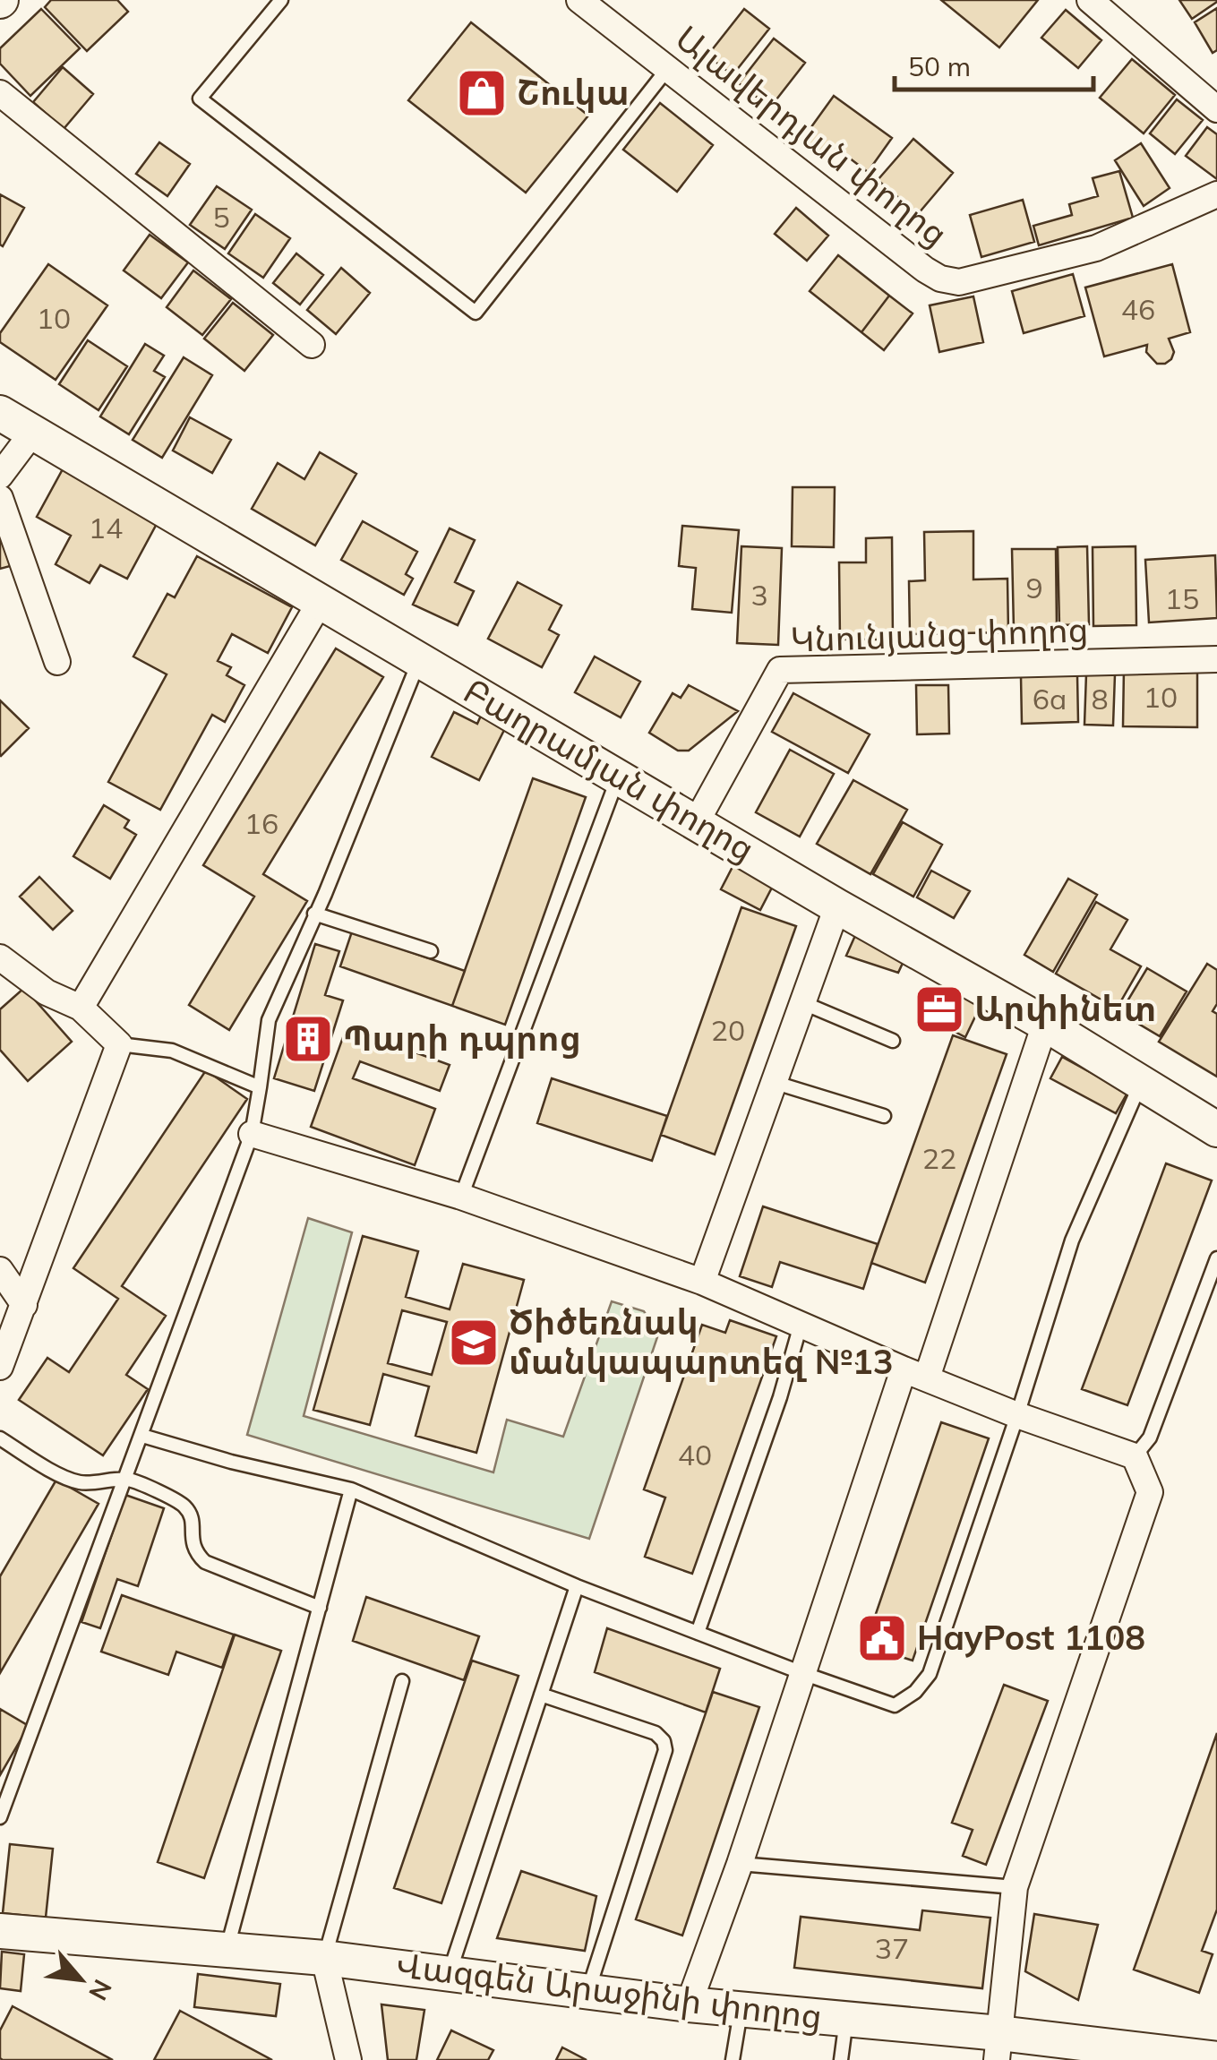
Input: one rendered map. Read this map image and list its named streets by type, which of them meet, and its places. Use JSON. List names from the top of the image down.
{
  "streets": {
    "main road": ["Բաղրամյան փողոց", "Վազգեն Արաջինի փողոց"],
    "street": ["Ալավերդյան փողոց", "Կնունյանց փողոց"]
  },
  "crossings": [
    ["Կնունյանց փողոց", "Բաղրամյան փողոց"]
  ],
  "places": {
    "shop": ["Շուկա"],
    "office": ["Արփինետ"],
    "building": ["Պարի դպրոց"],
    "school or university": ["Ծիծեռնակ մանկապարտեզ №13"],
    "public building": ["HayPost 1108"]
  },
  "house_numbers": [
    "5",
    "46",
    "10",
    "14",
    "9",
    "3",
    "15",
    "10",
    "6a",
    "8",
    "16",
    "20",
    "22",
    "40",
    "37"
  ],
  "scale_bar": "50 m",
  "north": "bottom right"
}
